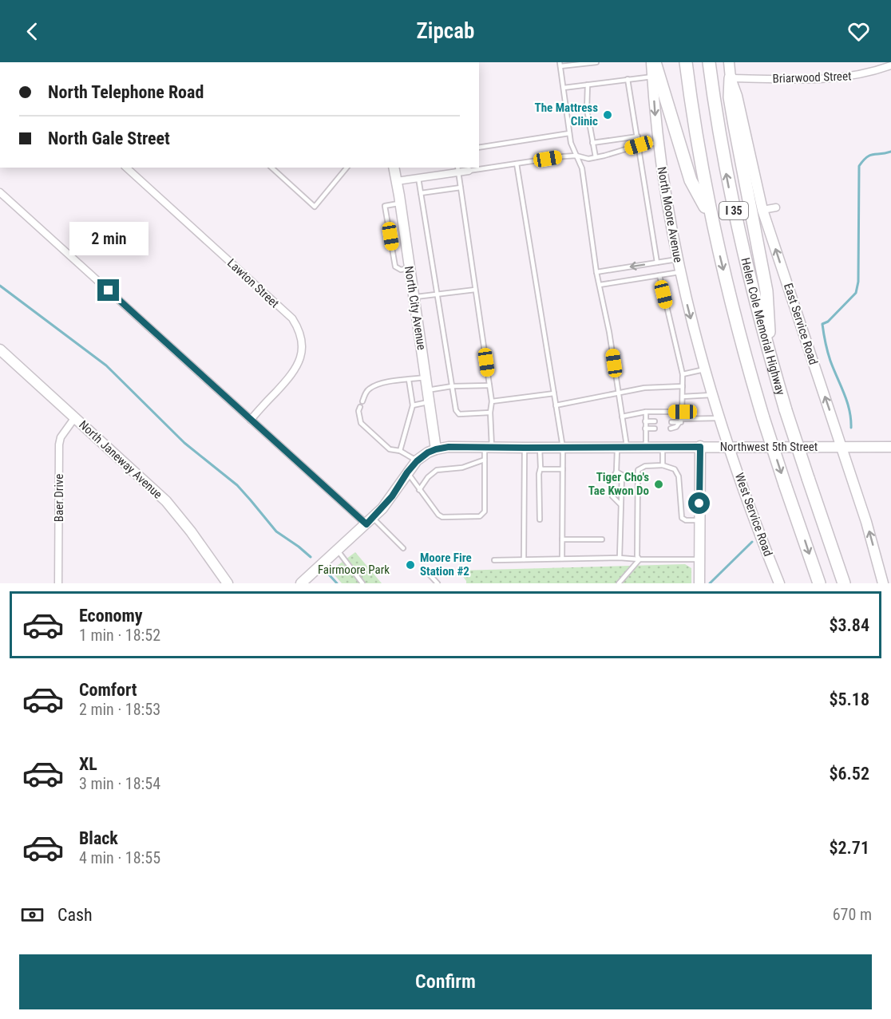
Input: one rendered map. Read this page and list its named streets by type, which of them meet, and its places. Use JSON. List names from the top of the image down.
{
  "streets": {
    "highway": ["I 35", "Helen Cole Memorial Highway"],
    "street": [
      "Briarwood Street",
      "North Moore Avenue",
      "Lawton Street",
      "North City Avenue",
      "East Service Road",
      "Northwest 5th Street",
      "North Janeway Avenue",
      "Baer Drive",
      "West Service Road"
    ]
  },
  "crossings": [
    ["Briarwood Street", "East Service Road"],
    ["North Moore Avenue", "Northwest 5th Street"],
    ["North Moore Avenue", "West Service Road"],
    ["North City Avenue", "Northwest 5th Street"],
    ["East Service Road", "Northwest 5th Street"],
    ["Northwest 5th Street", "West Service Road"],
    ["North Janeway Avenue", "Baer Drive"]
  ],
  "one_way": ["North Moore Avenue", "East Service Road"],
  "parks": ["Fairmoore Park"],
  "places": ["The Mattress Clinic", "Tiger Cho's Tae Kwon Do", "Moore Fire Station #2"],
  "page": {
    "header": "Zipcab",
    "banner": ["North Telephone Road", "North Gale Street"],
    "bubble": "2 min",
    "list": [
      {
        "name": "Economy",
        "note": "1 min · 18:52",
        "value": "$3.84"
      },
      {
        "name": "Comfort",
        "note": "2 min · 18:53",
        "value": "$5.18"
      },
      {
        "name": "XL",
        "note": "3 min · 18:54",
        "value": "$6.52"
      },
      {
        "name": "Black",
        "note": "4 min · 18:55",
        "value": "$2.71"
      }
    ],
    "pay": ["Cash", "670 m"],
    "buttons": "Confirm"
  }
}
